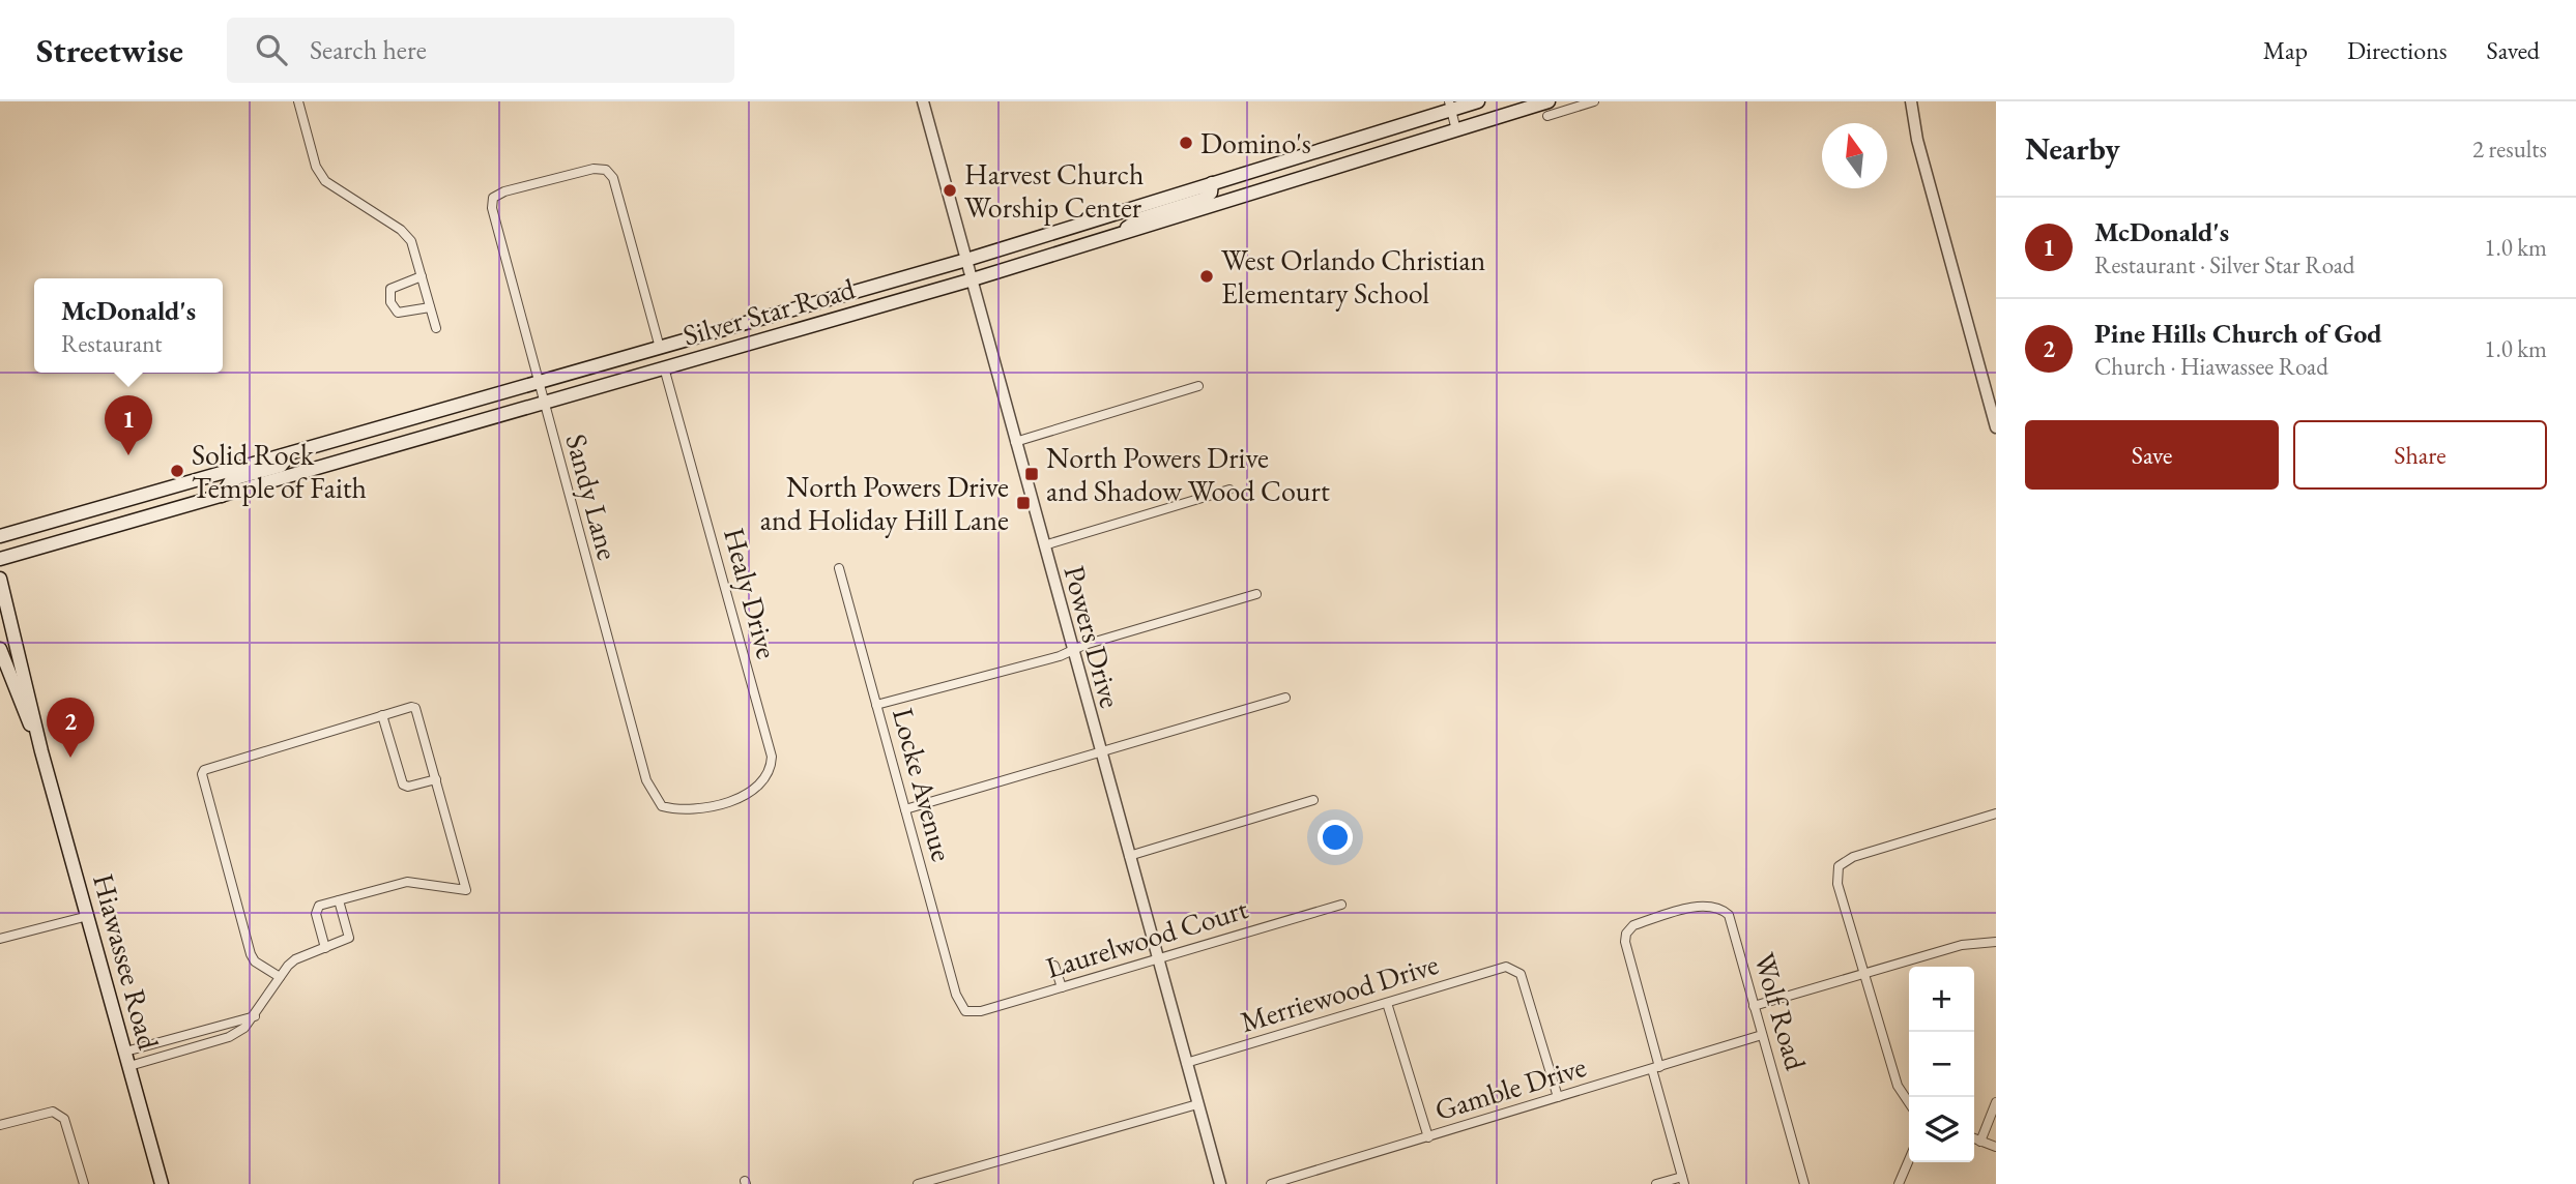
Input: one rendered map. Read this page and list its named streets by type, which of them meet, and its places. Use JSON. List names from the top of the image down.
{
  "streets": {
    "main road": ["Silver Star Road", "Hiawassee Road"],
    "street": [
      "Sandy Lane",
      "Healy Drive",
      "Powers Drive",
      "Locke Avenue",
      "Laurelwood Court",
      "Merriewood Drive",
      "Wolf Road",
      "Gamble Drive"
    ]
  },
  "crossings": [
    ["Silver Star Road", "Sandy Lane"],
    ["Silver Star Road", "Healy Drive"],
    ["Silver Star Road", "Powers Drive"],
    ["Sandy Lane", "Healy Drive"],
    ["Powers Drive", "Laurelwood Court"],
    ["Powers Drive", "Merriewood Drive"],
    ["Locke Avenue", "Laurelwood Court"],
    ["Merriewood Drive", "Gamble Drive"],
    ["Wolf Road", "Gamble Drive"]
  ],
  "places": {
    "other": [
      "Domino's",
      "Harvest Church Worship Center",
      "West Orlando Christian Elementary School",
      "Solid Rock Temple of Faith"
    ],
    "transit": ["North Powers Drive and Shadow Wood Court", "North Powers Drive and Holiday Hill Lane"]
  },
  "north": "top",
  "page": {
    "header": "Streetwise",
    "search": "Search here",
    "nav": ["Map", "Directions", "Saved"],
    "heading": ["Nearby", "2 results"],
    "list": [
      {
        "mark": "1",
        "name": "McDonald's",
        "note": "Restaurant · Silver Star Road",
        "value": "1.0 km"
      },
      {
        "mark": "2",
        "name": "Pine Hills Church of God",
        "note": "Church · Hiawassee Road",
        "value": "1.0 km"
      }
    ],
    "popup": ["McDonald's", "Restaurant"],
    "pins": ["1", "2"],
    "buttons": ["Save", "Share"],
    "map_buttons": ["+", "−"]
  }
}
